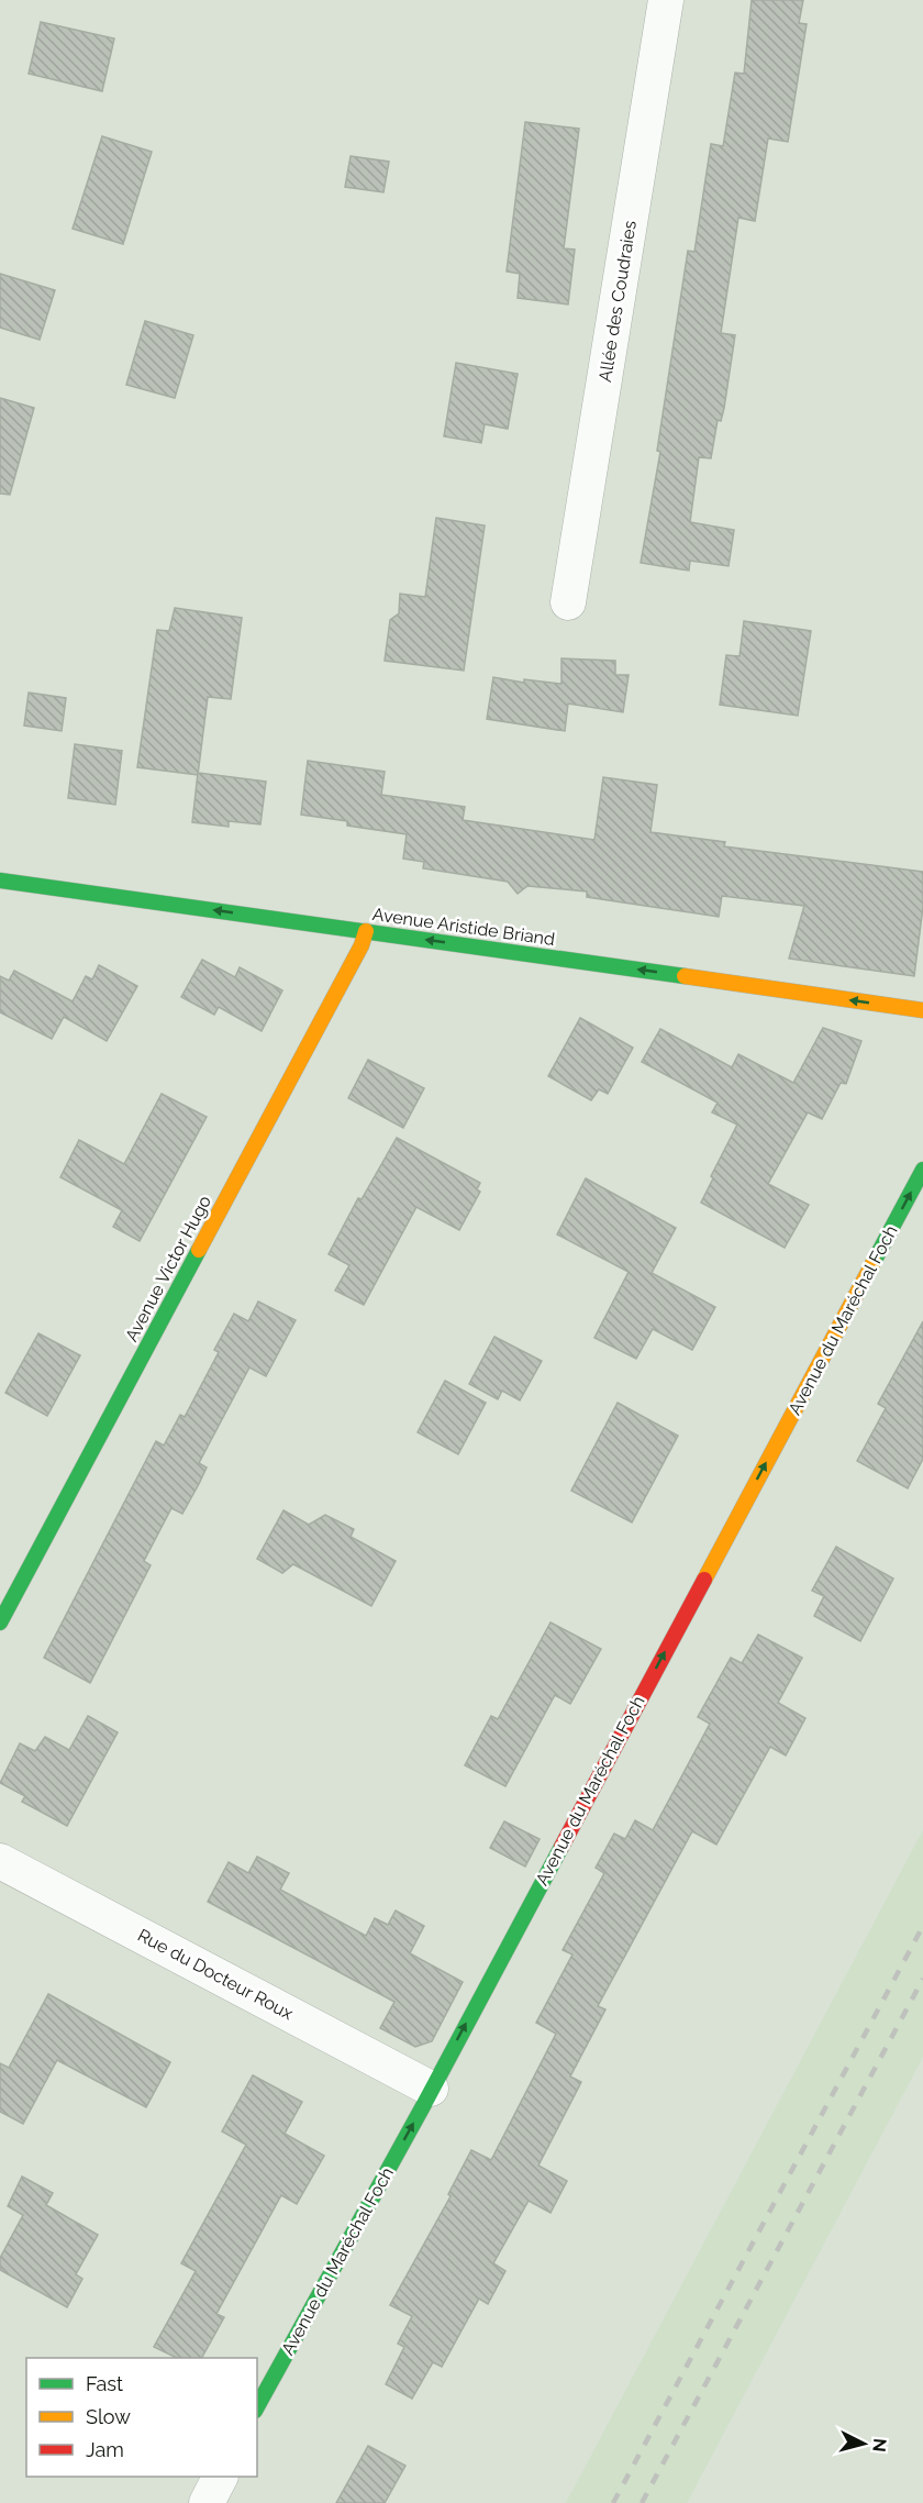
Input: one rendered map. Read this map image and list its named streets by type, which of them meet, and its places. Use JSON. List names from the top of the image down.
{
  "streets": {
    "street": [
      "Allée des Coudraies",
      "Avenue Aristide Briand",
      "Avenue Victor Hugo",
      "Avenue du Maréchal Foch",
      "Rue du Docteur Roux"
    ]
  },
  "crossings": [
    ["Avenue Aristide Briand", "Avenue Victor Hugo"],
    ["Avenue du Maréchal Foch", "Rue du Docteur Roux"]
  ],
  "one_way": ["Avenue Aristide Briand", "Avenue du Maréchal Foch"],
  "legend": ["Fast", "Slow", "Jam"],
  "north": "right"
}
